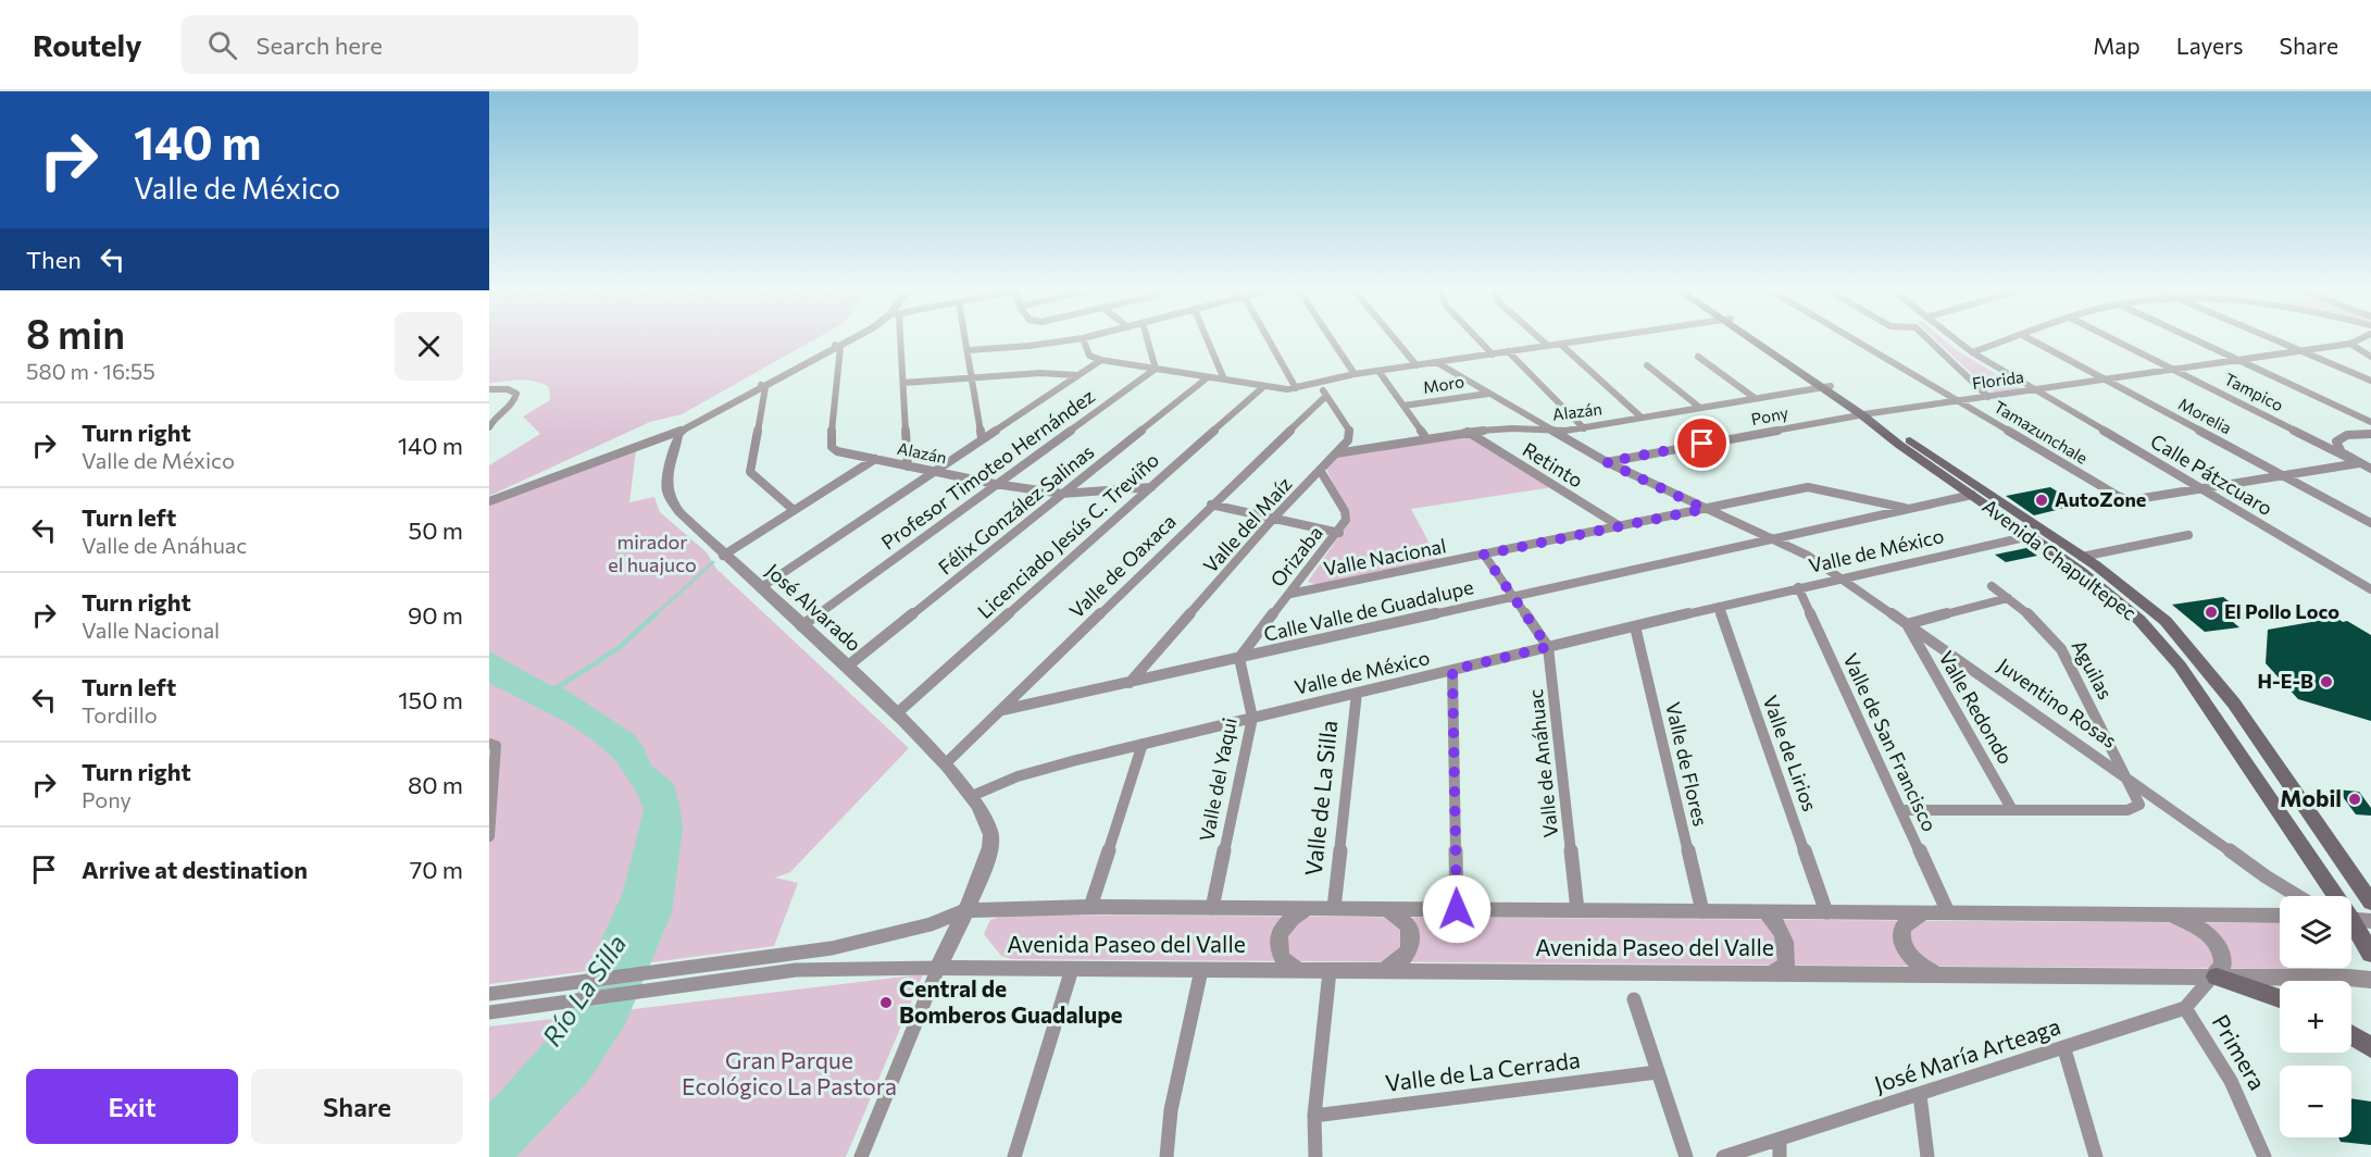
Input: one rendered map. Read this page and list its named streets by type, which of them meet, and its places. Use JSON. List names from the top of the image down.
{
  "streets": {
    "main road": ["Avenida Chapultepec"],
    "street": [
      "Florida",
      "Moro",
      "Tampico",
      "Alazán",
      "Pony",
      "Morelia",
      "Tamazunchale",
      "Retinto",
      "Profesor Timoteo Hernández",
      "Calle Pátzcuaro",
      "Félix González Salinas",
      "Valle del Maíz",
      "Licenciado Jesús C. Treviño",
      "Valle de México",
      "Orizaba",
      "Valle Nacional",
      "Valle de Oaxaca",
      "José Alvarado",
      "Calle Valle de Guadalupe",
      "Aguilas",
      "Juventino Rosas",
      "Valle Redondo",
      "Valle de San Francisco",
      "Valle de Lirios",
      "Valle de Anáhuac",
      "Valle de Flores",
      "Valle del Yaqui",
      "Valle de La Silla",
      "Avenida Paseo del Valle",
      "Primera",
      "José María Arteaga",
      "Valle de La Cerrada"
    ]
  },
  "crossings": [
    ["Florida", "Tampico"],
    ["Florida", "Pony"],
    ["Florida", "Morelia"],
    ["Florida", "Tamazunchale"],
    ["Florida", "Calle Pátzcuaro"],
    ["Florida", "Avenida Chapultepec"],
    ["Moro", "Juventino Rosas"],
    ["Alazán", "Retinto"],
    ["Alazán", "Profesor Timoteo Hernández"],
    ["Alazán", "Félix González Salinas"],
    ["Alazán", "Valle del Maíz"],
    ["Alazán", "Licenciado Jesús C. Treviño"],
    ["Alazán", "Avenida Chapultepec"],
    ["Alazán", "Juventino Rosas"],
    ["Pony", "Avenida Chapultepec"],
    ["Pony", "Juventino Rosas"],
    ["Tamazunchale", "Calle Pátzcuaro"],
    ["Retinto", "Valle Nacional"],
    ["Profesor Timoteo Hernández", "José Alvarado"],
    ["Félix González Salinas", "José Alvarado"],
    ["Valle del Maíz", "Orizaba"],
    ["Valle del Maíz", "Valle de Oaxaca"],
    ["Valle del Maíz", "Calle Valle de Guadalupe"],
    ["Licenciado Jesús C. Treviño", "José Alvarado"],
    ["Valle de México", "Avenida Chapultepec"],
    ["Valle de México", "José Alvarado"],
    ["Valle de México", "Juventino Rosas"],
    ["Valle de México", "Valle de San Francisco"],
    ["Valle de México", "Valle de Lirios"],
    ["Valle de México", "Valle de Anáhuac"],
    ["Valle de México", "Valle de Flores"],
    ["Valle de México", "Valle del Yaqui"],
    ["Valle de México", "Valle de La Silla"],
    ["Orizaba", "Valle Nacional"],
    ["Orizaba", "Calle Valle de Guadalupe"],
    ["Orizaba", "Valle del Yaqui"],
    ["Valle Nacional", "Calle Valle de Guadalupe"],
    ["Valle Nacional", "Juventino Rosas"],
    ["Valle Nacional", "Valle de Anáhuac"],
    ["Avenida Chapultepec", "Calle Valle de Guadalupe"],
    ["Valle de Oaxaca", "José Alvarado"],
    ["Valle de Oaxaca", "Calle Valle de Guadalupe"],
    ["José Alvarado", "Avenida Paseo del Valle"],
    ["Calle Valle de Guadalupe", "Juventino Rosas"],
    ["Calle Valle de Guadalupe", "Valle de Anáhuac"],
    ["Calle Valle de Guadalupe", "Valle del Yaqui"],
    ["Aguilas", "Juventino Rosas"],
    ["Aguilas", "Valle Redondo"],
    ["Juventino Rosas", "Valle Redondo"],
    ["Valle de San Francisco", "Avenida Paseo del Valle"],
    ["Valle de Lirios", "Avenida Paseo del Valle"],
    ["Valle de Anáhuac", "Avenida Paseo del Valle"],
    ["Valle de Flores", "Avenida Paseo del Valle"],
    ["Valle del Yaqui", "Avenida Paseo del Valle"],
    ["Valle de La Silla", "Avenida Paseo del Valle"],
    ["Primera", "José María Arteaga"]
  ],
  "water": ["Río La Silla"],
  "parks": ["mirador el huajuco", "Gran Parque Ecológico La Pastora"],
  "places": [
    "AutoZone",
    "El Pollo Loco",
    "H-E-B",
    "Mobil",
    "Central de Bomberos Guadalupe"
  ],
  "page": {
    "header": "Routely",
    "search": "Search here",
    "nav": ["Map", "Layers", "Share"],
    "turn": ["140 m", "Valle de México"],
    "then": "Then",
    "heading": ["8 min", "580 m · 16:55"],
    "list": [
      {
        "name": "Turn right",
        "note": "Valle de México",
        "value": "140 m"
      },
      {
        "name": "Turn left",
        "note": "Valle de Anáhuac",
        "value": "50 m"
      },
      {
        "name": "Turn right",
        "note": "Valle Nacional",
        "value": "90 m"
      },
      {
        "name": "Turn left",
        "note": "Tordillo",
        "value": "150 m"
      },
      {
        "name": "Turn right",
        "note": "Pony",
        "value": "80 m"
      },
      {
        "name": "Arrive at destination",
        "value": "70 m"
      }
    ],
    "map_buttons": ["+", "−"],
    "buttons": ["Exit", "Share"]
  }
}
